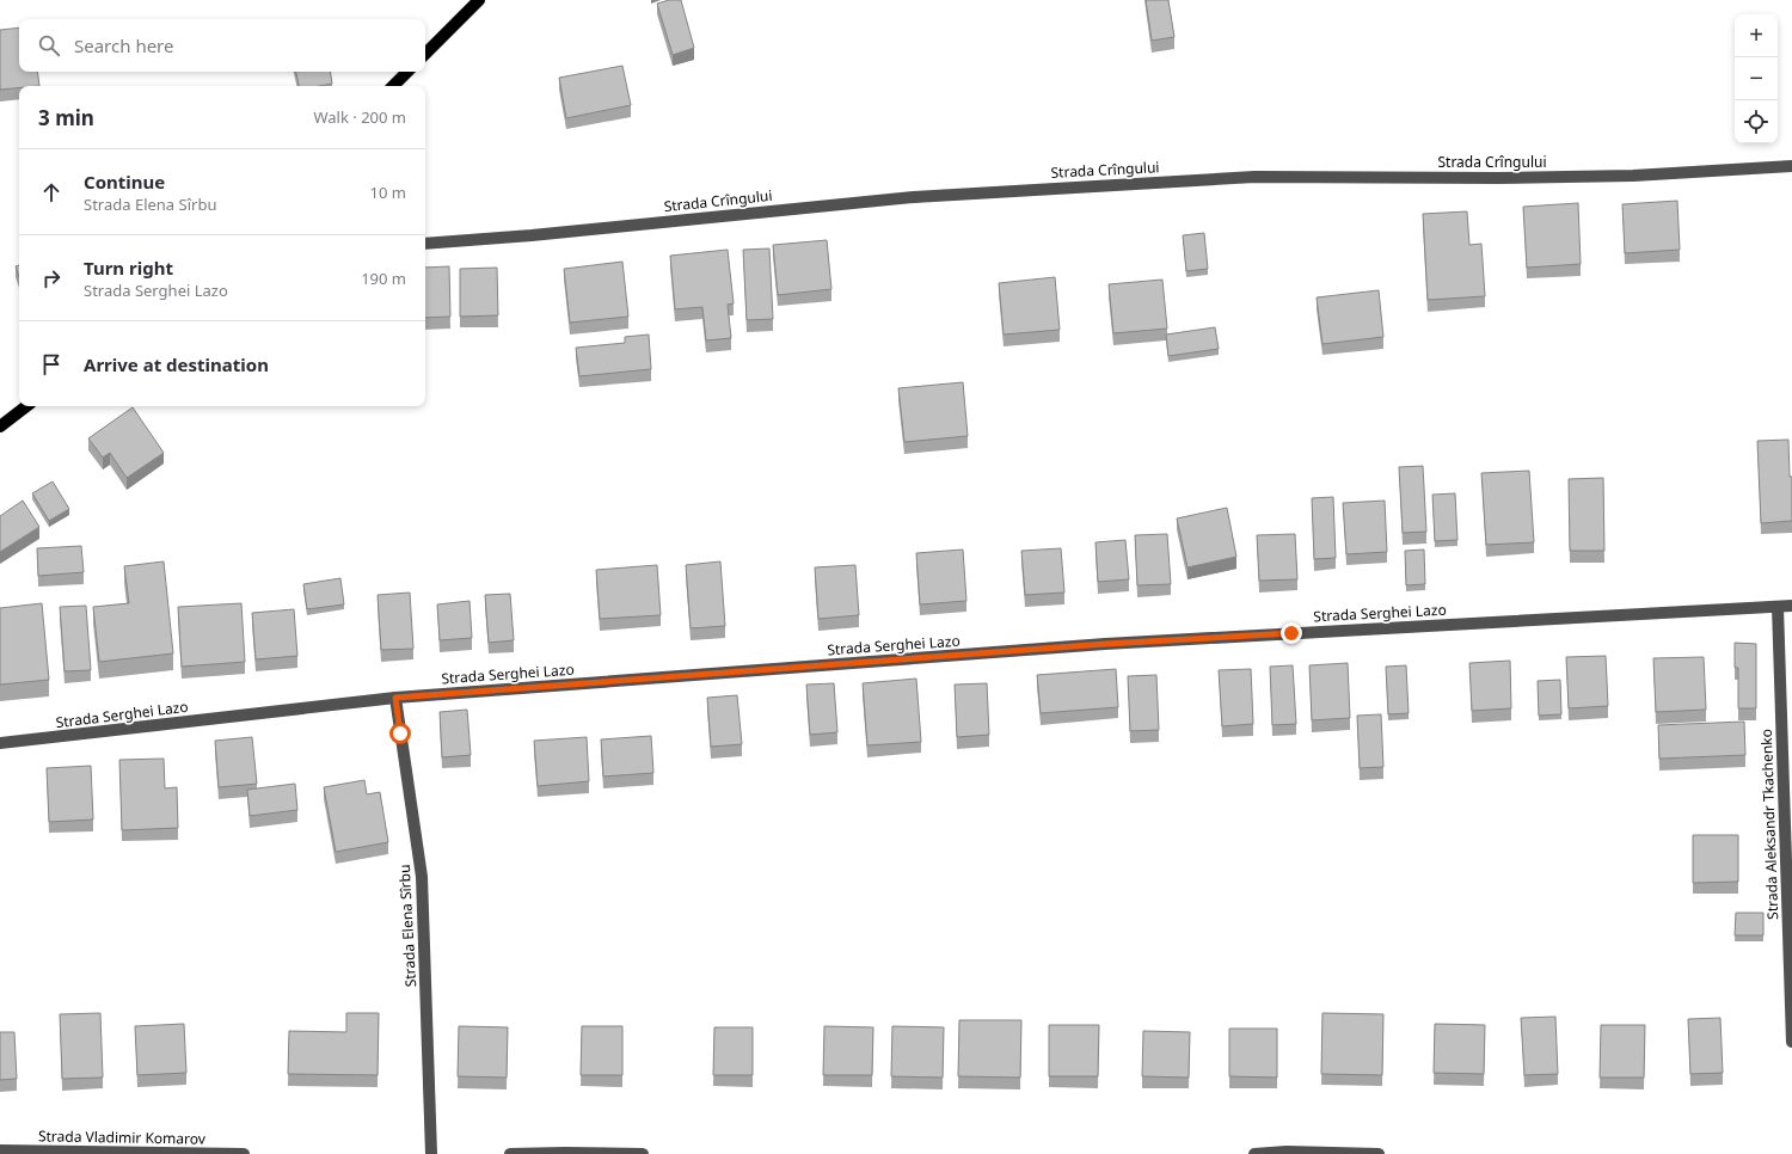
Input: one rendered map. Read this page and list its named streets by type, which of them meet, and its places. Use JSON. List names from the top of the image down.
{
  "streets": {
    "street": [
      "Strada Crîngului",
      "Strada Serghei Lazo",
      "Strada Аleksandr Тkachenko",
      "Strada Elena Sîrbu",
      "Strada Vladimir Komarov"
    ]
  },
  "crossings": [
    ["Strada Serghei Lazo", "Strada Аleksandr Тkachenko"],
    ["Strada Serghei Lazo", "Strada Elena Sîrbu"]
  ],
  "page": {
    "map_buttons": ["+", "−"],
    "search": "Search here",
    "heading": ["3 min", "Walk · 200 m"],
    "list": [
      ["Continue", "Strada Elena Sîrbu", "10 m"],
      ["Turn right", "Strada Serghei Lazo", "190 m"],
      "Arrive at destination"
    ]
  }
}
